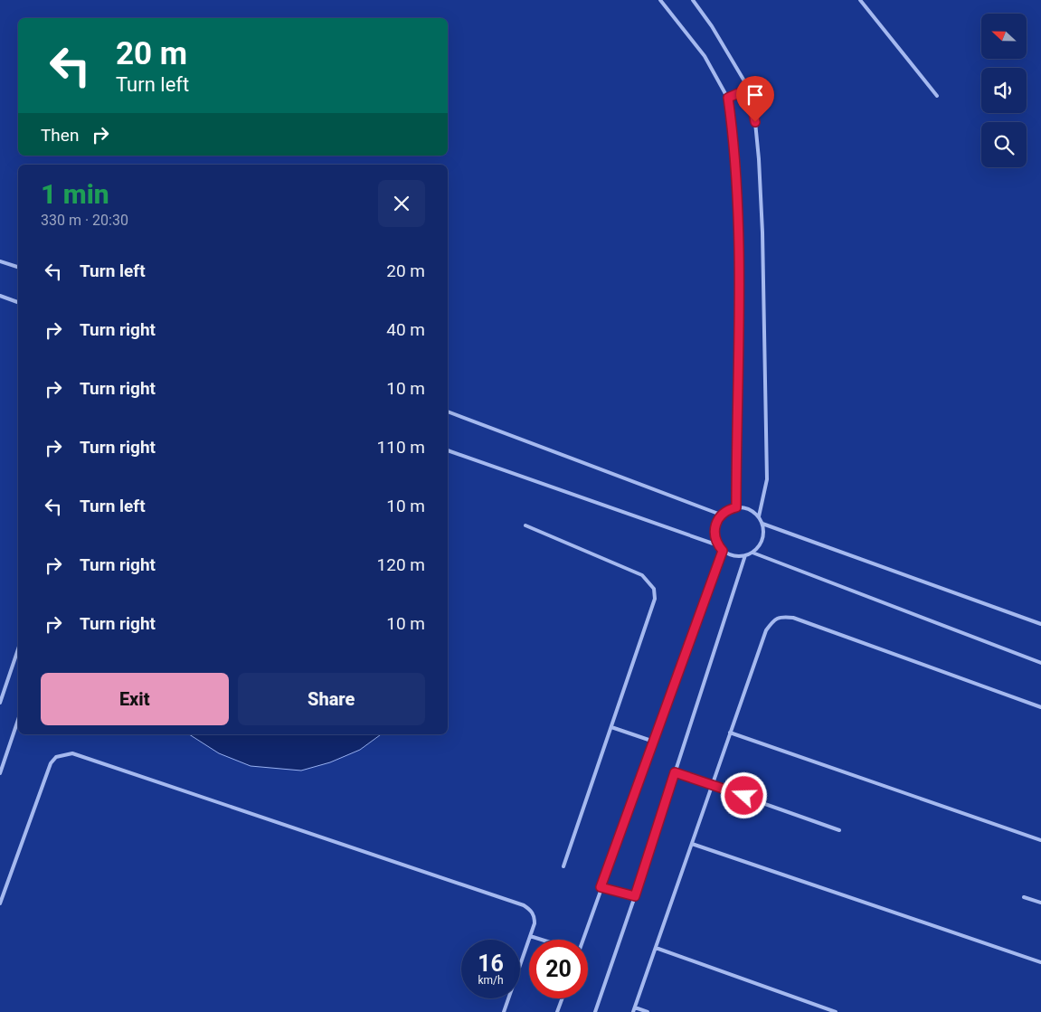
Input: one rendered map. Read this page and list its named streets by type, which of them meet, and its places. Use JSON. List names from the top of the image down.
{
  "north": "left",
  "page": {
    "turn": ["20 m", "Turn left"],
    "then": "Then",
    "heading": ["1 min", "330 m · 20:30"],
    "list": [
      {
        "name": "Turn left",
        "value": "20 m"
      },
      {
        "name": "Turn right",
        "value": "40 m"
      },
      {
        "name": "Turn right",
        "value": "10 m"
      },
      {
        "name": "Turn right",
        "value": "110 m"
      },
      {
        "name": "Turn left",
        "value": "10 m"
      },
      {
        "name": "Turn right",
        "value": "120 m"
      },
      {
        "name": "Turn right",
        "value": "10 m"
      }
    ],
    "buttons": ["Exit", "Share"],
    "speed": "16 km/h",
    "limit": "20"
  }
}
